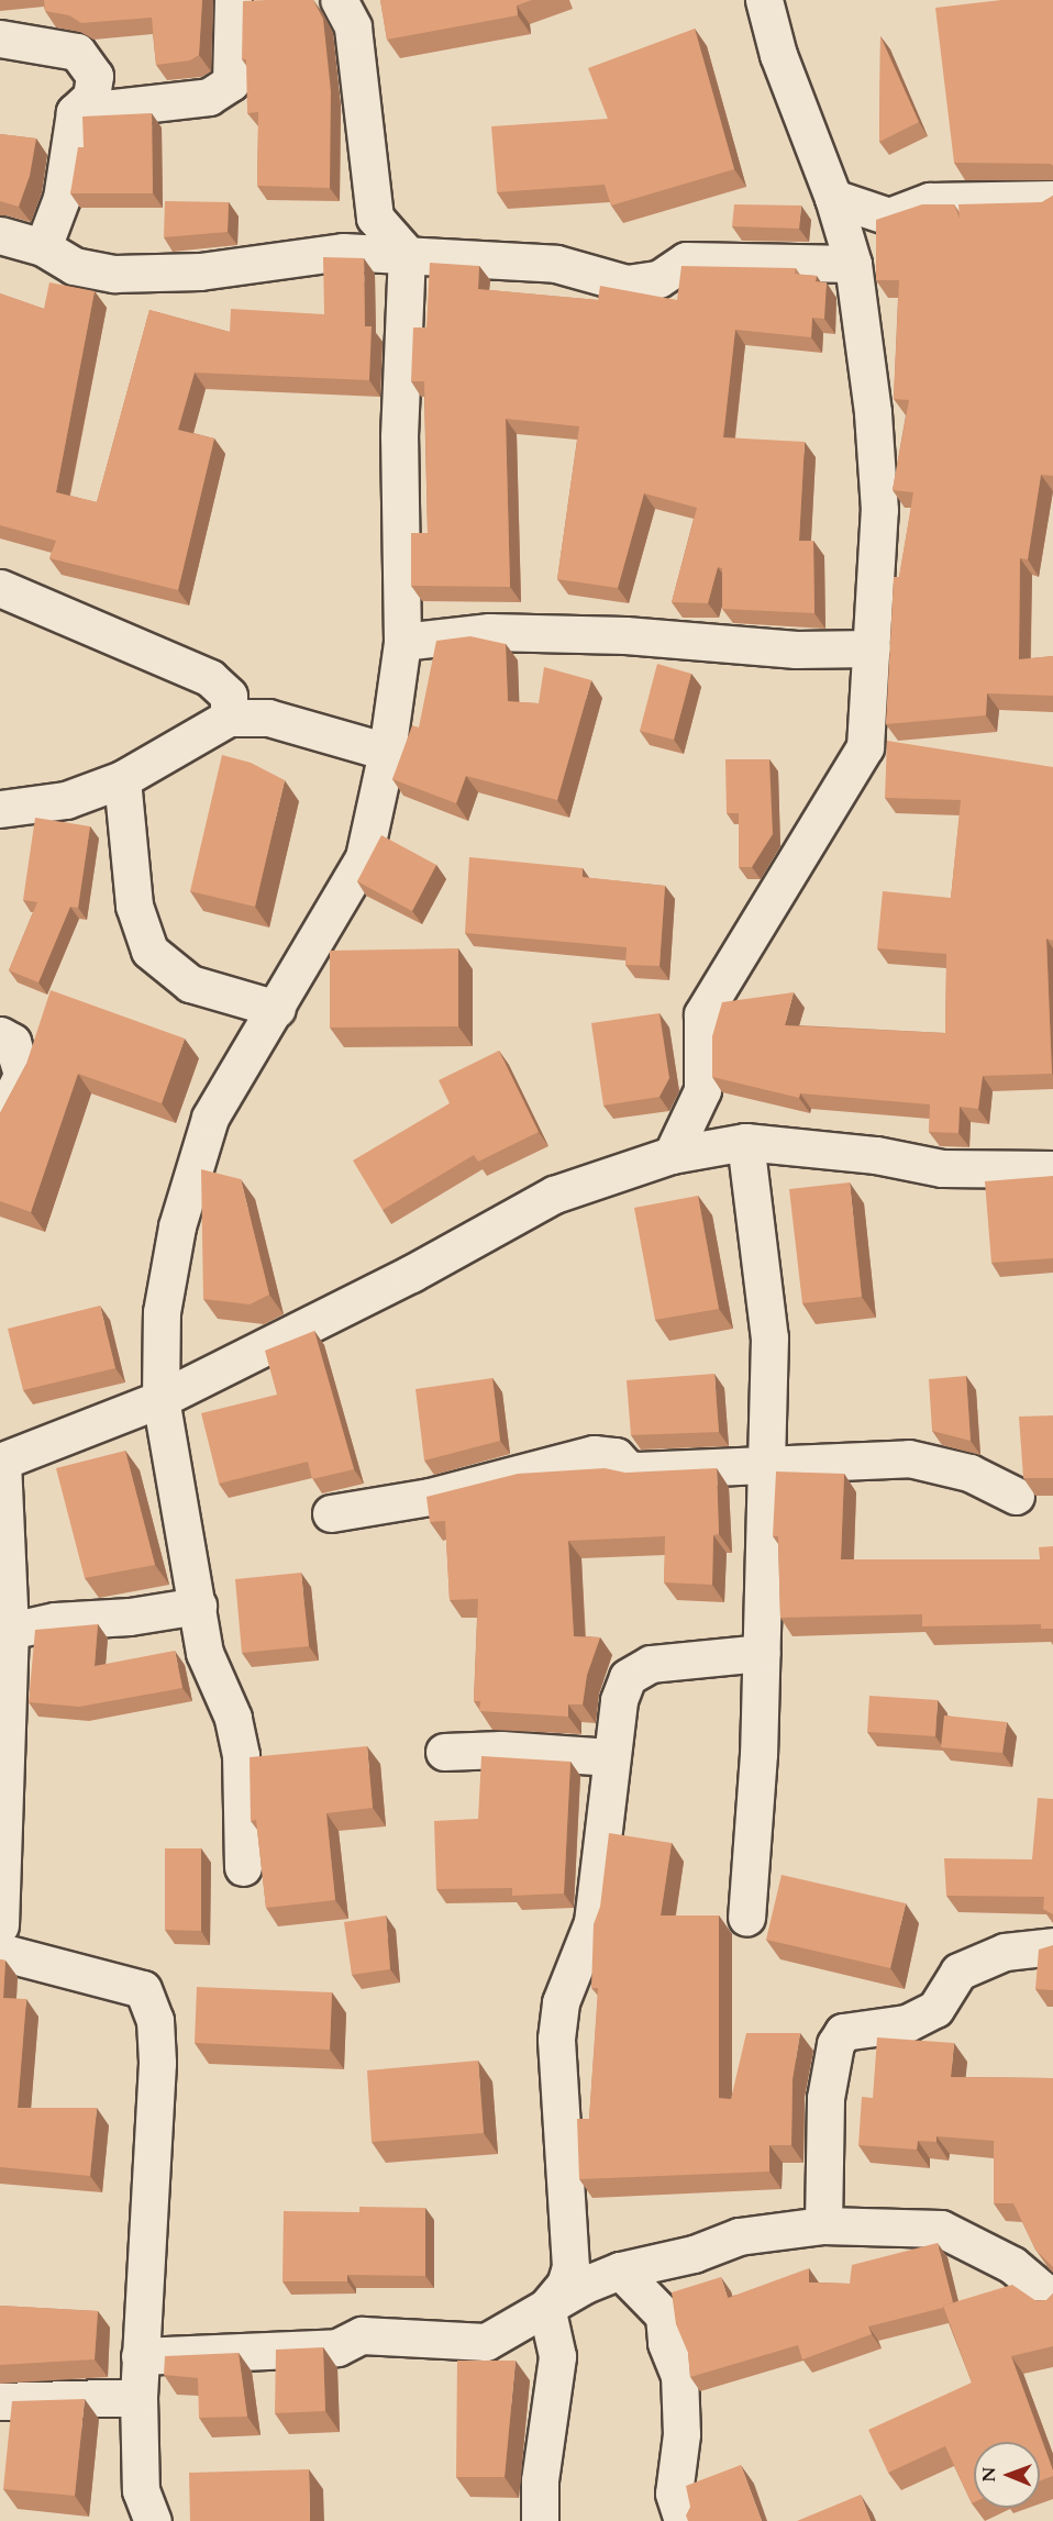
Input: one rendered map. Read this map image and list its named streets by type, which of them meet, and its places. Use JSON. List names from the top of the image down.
{
  "north": "left"
}
